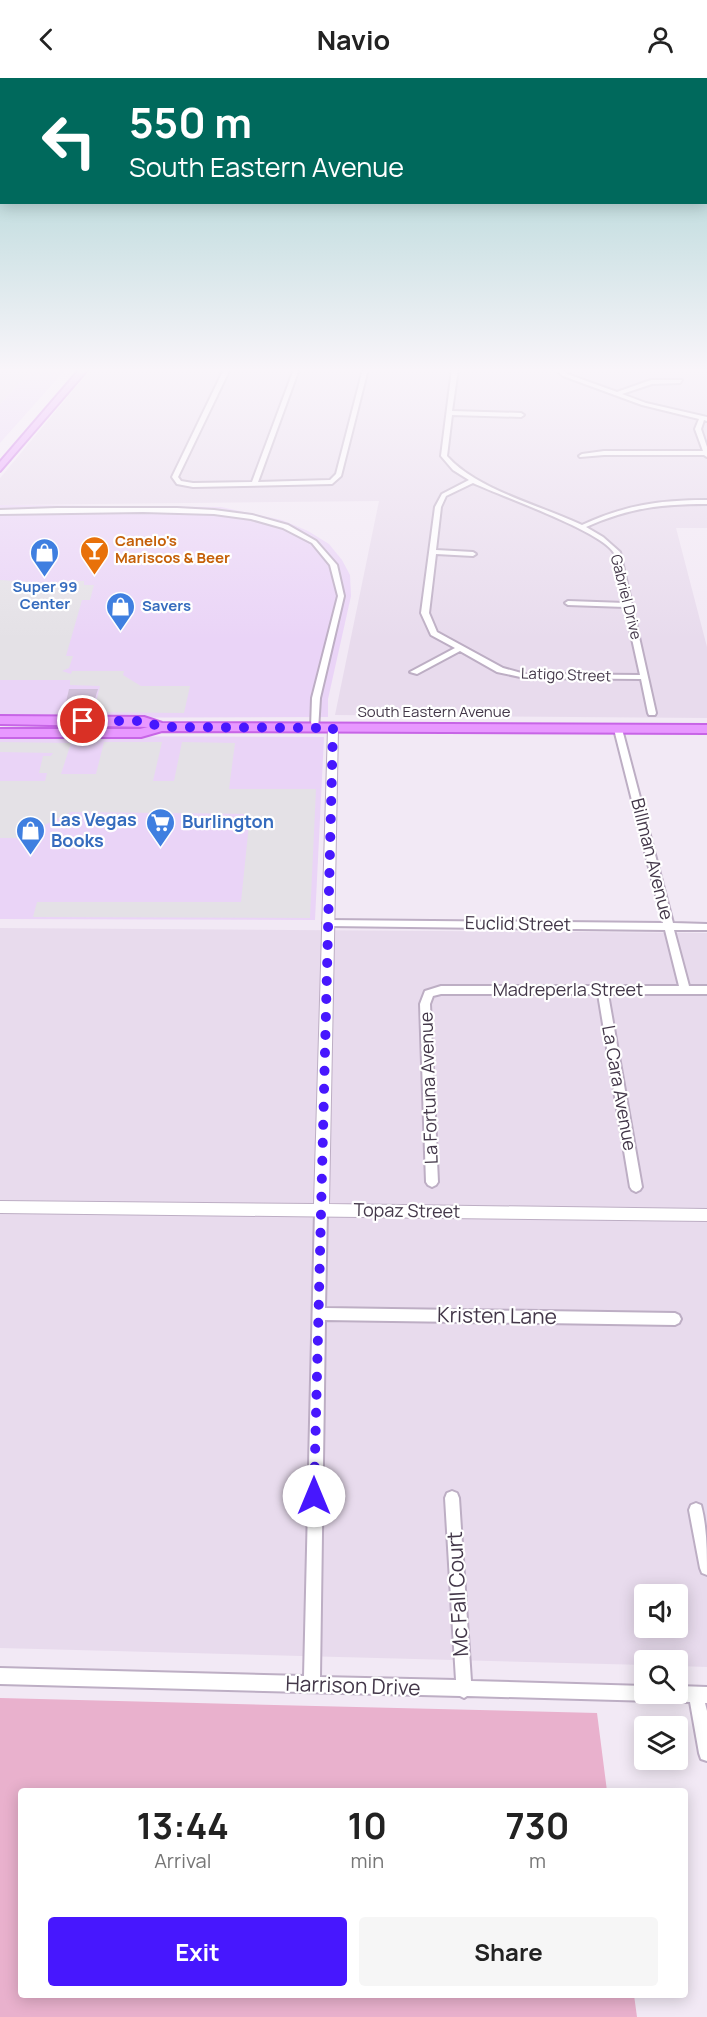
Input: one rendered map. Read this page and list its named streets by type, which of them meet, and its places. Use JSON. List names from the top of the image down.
{
  "streets": {
    "main road": ["South Eastern Avenue"],
    "street": [
      "Gabriel Drive",
      "Latigo Street",
      "Billman Avenue",
      "Euclid Street",
      "Madreperla Street",
      "La Fortuna Avenue",
      "La Cara Avenue",
      "Topaz Street",
      "Kristen Lane",
      "Mc Fall Court",
      "Harrison Drive"
    ]
  },
  "crossings": [
    ["Gabriel Drive", "Latigo Street"],
    ["South Eastern Avenue", "Billman Avenue"],
    ["Billman Avenue", "Euclid Street"],
    ["Billman Avenue", "Madreperla Street"],
    ["Madreperla Street", "La Fortuna Avenue"],
    ["Madreperla Street", "La Cara Avenue"],
    ["Mc Fall Court", "Harrison Drive"]
  ],
  "places": {
    "bar": ["Canelo's Mariscos & Beer"],
    "shop": ["Super 99 Center", "Savers", "Las Vegas Books"],
    "supermarket": ["Burlington"]
  },
  "page": {
    "header": "Navio",
    "turn": ["550 m", "South Eastern Avenue"],
    "eta": [
      "13:44",
      "Arrival",
      "10",
      "min",
      "730",
      "m"
    ],
    "buttons": ["Exit", "Share"]
  }
}
